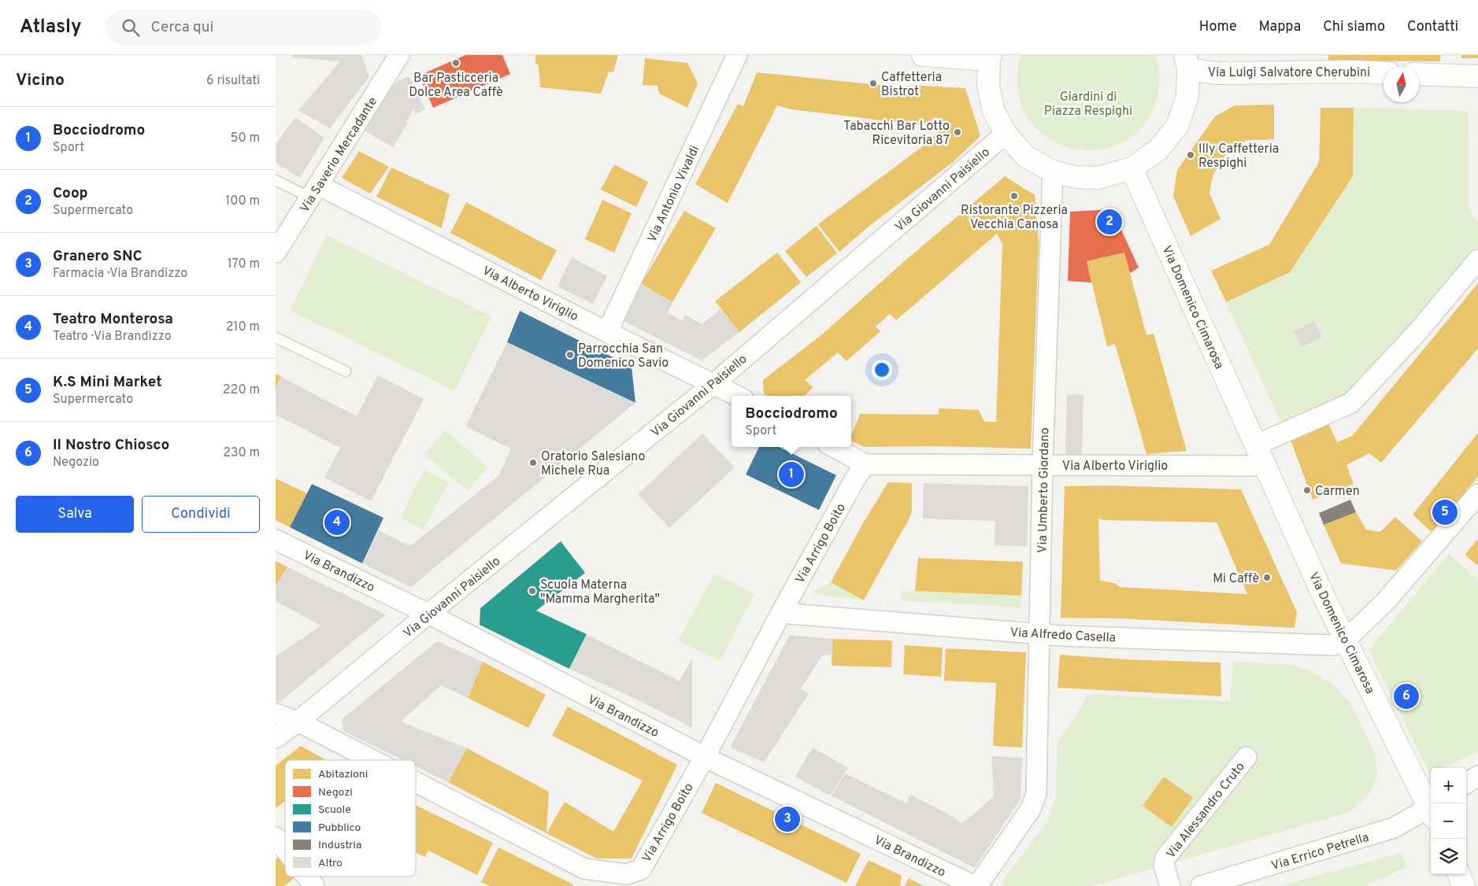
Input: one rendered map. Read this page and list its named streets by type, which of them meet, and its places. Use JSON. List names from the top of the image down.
{
  "streets": {
    "street": [
      "Via Luigi Salvatore Cherubini",
      "Via Saverio Mercadante",
      "Via Giovanni Paisiello",
      "Via Antonio Vivaldi",
      "Via Alberto Viriglio",
      "Via Domenico Cimarosa",
      "Via Umberto Giordano",
      "Via Arrigo Boito",
      "Via Brandizzo",
      "Via Alfredo Casella",
      "Via Alessandro Cruto",
      "Via Errico Petrella"
    ]
  },
  "crossings": [
    ["Via Saverio Mercadante", "Via Alberto Viriglio"],
    ["Via Giovanni Paisiello", "Via Alberto Viriglio"],
    ["Via Giovanni Paisiello", "Via Arrigo Boito"],
    ["Via Giovanni Paisiello", "Via Brandizzo"],
    ["Via Antonio Vivaldi", "Via Alberto Viriglio"],
    ["Via Alberto Viriglio", "Via Domenico Cimarosa"],
    ["Via Alberto Viriglio", "Via Umberto Giordano"],
    ["Via Alberto Viriglio", "Via Arrigo Boito"],
    ["Via Domenico Cimarosa", "Via Alfredo Casella"],
    ["Via Umberto Giordano", "Via Brandizzo"],
    ["Via Umberto Giordano", "Via Alfredo Casella"],
    ["Via Arrigo Boito", "Via Brandizzo"],
    ["Via Arrigo Boito", "Via Alfredo Casella"]
  ],
  "parks": ["Giardini di Piazza Respighi"],
  "places": [
    "Bar Pasticceria Dolce Area Caffè",
    "Caffetteria Bistrot",
    "Tabacchi Bar Lotto Ricevitoria 87",
    "Illy Caffetteria Respighi",
    "Ristorante Pizzeria Vecchia Canosa",
    "Parrocchia San Domenico Savio",
    "Oratorio Salesiano Michele Rua",
    "Carmen",
    "Mi Caffè",
    "Scuola Materna \"Mamma Margherita\""
  ],
  "legend": [
    "Abitazioni",
    "Negozi",
    "Scuole",
    "Pubblico",
    "Industria",
    "Altro"
  ],
  "north": "top",
  "page": {
    "header": "Atlasly",
    "search": "Cerca qui",
    "nav": [
      "Home",
      "Mappa",
      "Chi siamo",
      "Contatti"
    ],
    "heading": ["Vicino", "6 risultati"],
    "list": [
      {
        "mark": "1",
        "name": "Bocciodromo",
        "note": "Sport",
        "value": "50 m"
      },
      {
        "mark": "2",
        "name": "Coop",
        "note": "Supermercato",
        "value": "100 m"
      },
      {
        "mark": "3",
        "name": "Granero SNC",
        "note": "Farmacia · Via Brandizzo",
        "value": "170 m"
      },
      {
        "mark": "4",
        "name": "Teatro Monterosa",
        "note": "Teatro · Via Brandizzo",
        "value": "210 m"
      },
      {
        "mark": "5",
        "name": "K.S Mini Market",
        "note": "Supermercato",
        "value": "220 m"
      },
      {
        "mark": "6",
        "name": "Il Nostro Chiosco",
        "note": "Negozio",
        "value": "230 m"
      }
    ],
    "pins": [
      "2",
      "1",
      "5",
      "4",
      "6",
      "3"
    ],
    "popup": ["Bocciodromo", "Sport"],
    "buttons": ["Salva", "Condividi"],
    "map_buttons": ["+", "−"]
  }
}
